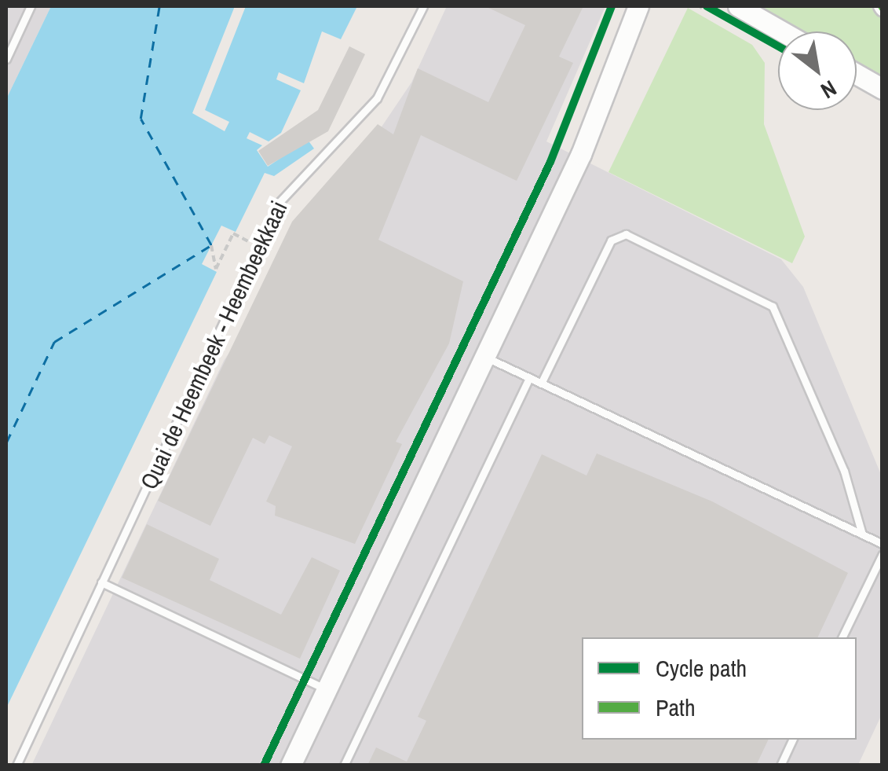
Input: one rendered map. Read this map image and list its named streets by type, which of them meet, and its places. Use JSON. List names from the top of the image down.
{
  "streets": {
    "lane": ["Quai de Heembeek - Heembeekkaai"]
  },
  "legend": ["Cycle path", "Path"],
  "north": "bottom right"
}
